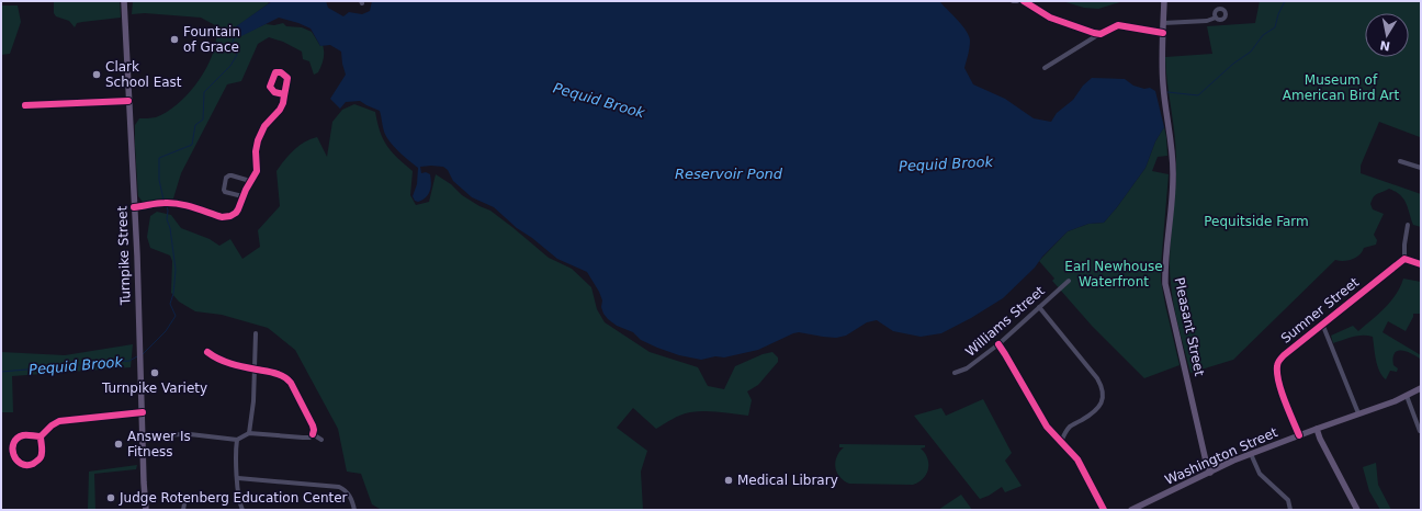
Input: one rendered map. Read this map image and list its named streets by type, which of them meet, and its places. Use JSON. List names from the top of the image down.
{
  "streets": {
    "main road": ["Turnpike Street", "Pleasant Street", "Washington Street"],
    "street": ["Sumner Street", "Williams Street"]
  },
  "crossings": [
    ["Sumner Street", "Washington Street"],
    ["Pleasant Street", "Washington Street"]
  ],
  "water": ["Pequid Brook", "Reservoir Pond"],
  "parks": ["Museum of American Bird Art", "Pequitside Farm", "Earl Newhouse Waterfront"],
  "places": [
    "Fountain of Grace",
    "Clark School East",
    "Turnpike Variety",
    "Answer Is Fitness",
    "Medical Library",
    "Judge Rotenberg Education Center"
  ],
  "north": "bottom"
}
